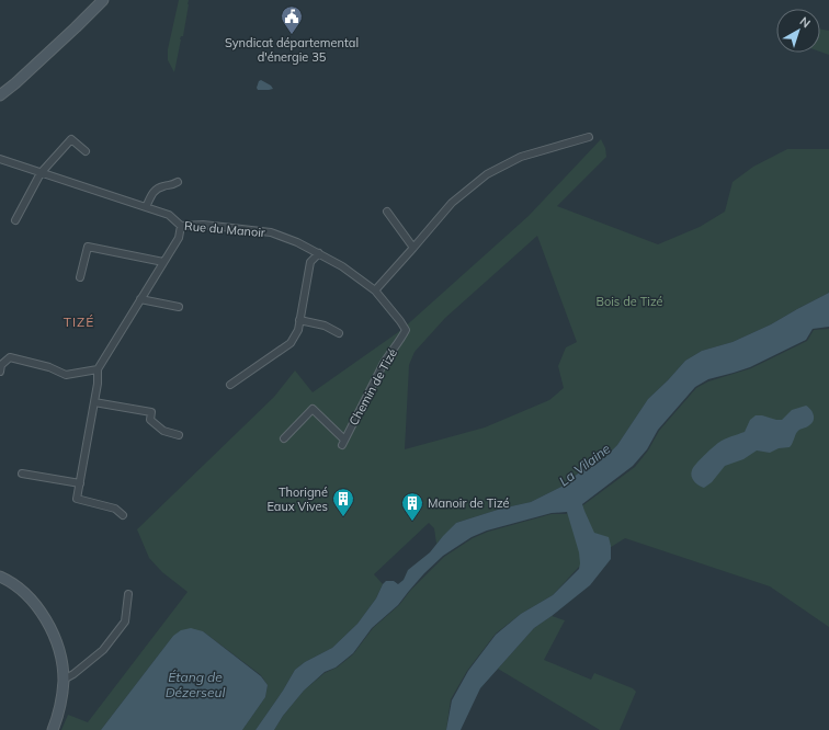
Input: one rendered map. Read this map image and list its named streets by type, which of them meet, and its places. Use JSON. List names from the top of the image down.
{
  "streets": {
    "street": ["Rue du Manoir", "Chemin de Tizé"]
  },
  "crossings": [
    ["Rue du Manoir", "Chemin de Tizé"]
  ],
  "districts": ["TIZÉ"],
  "water": ["La Vilaine", "Étang de Dézerseul"],
  "parks": ["Bois de Tizé"],
  "places": {
    "public building": ["Syndicat départemental d'énergie 35"],
    "building": ["Thorigné Eaux Vives", "Manoir de Tizé"]
  },
  "north": "top right"
}
